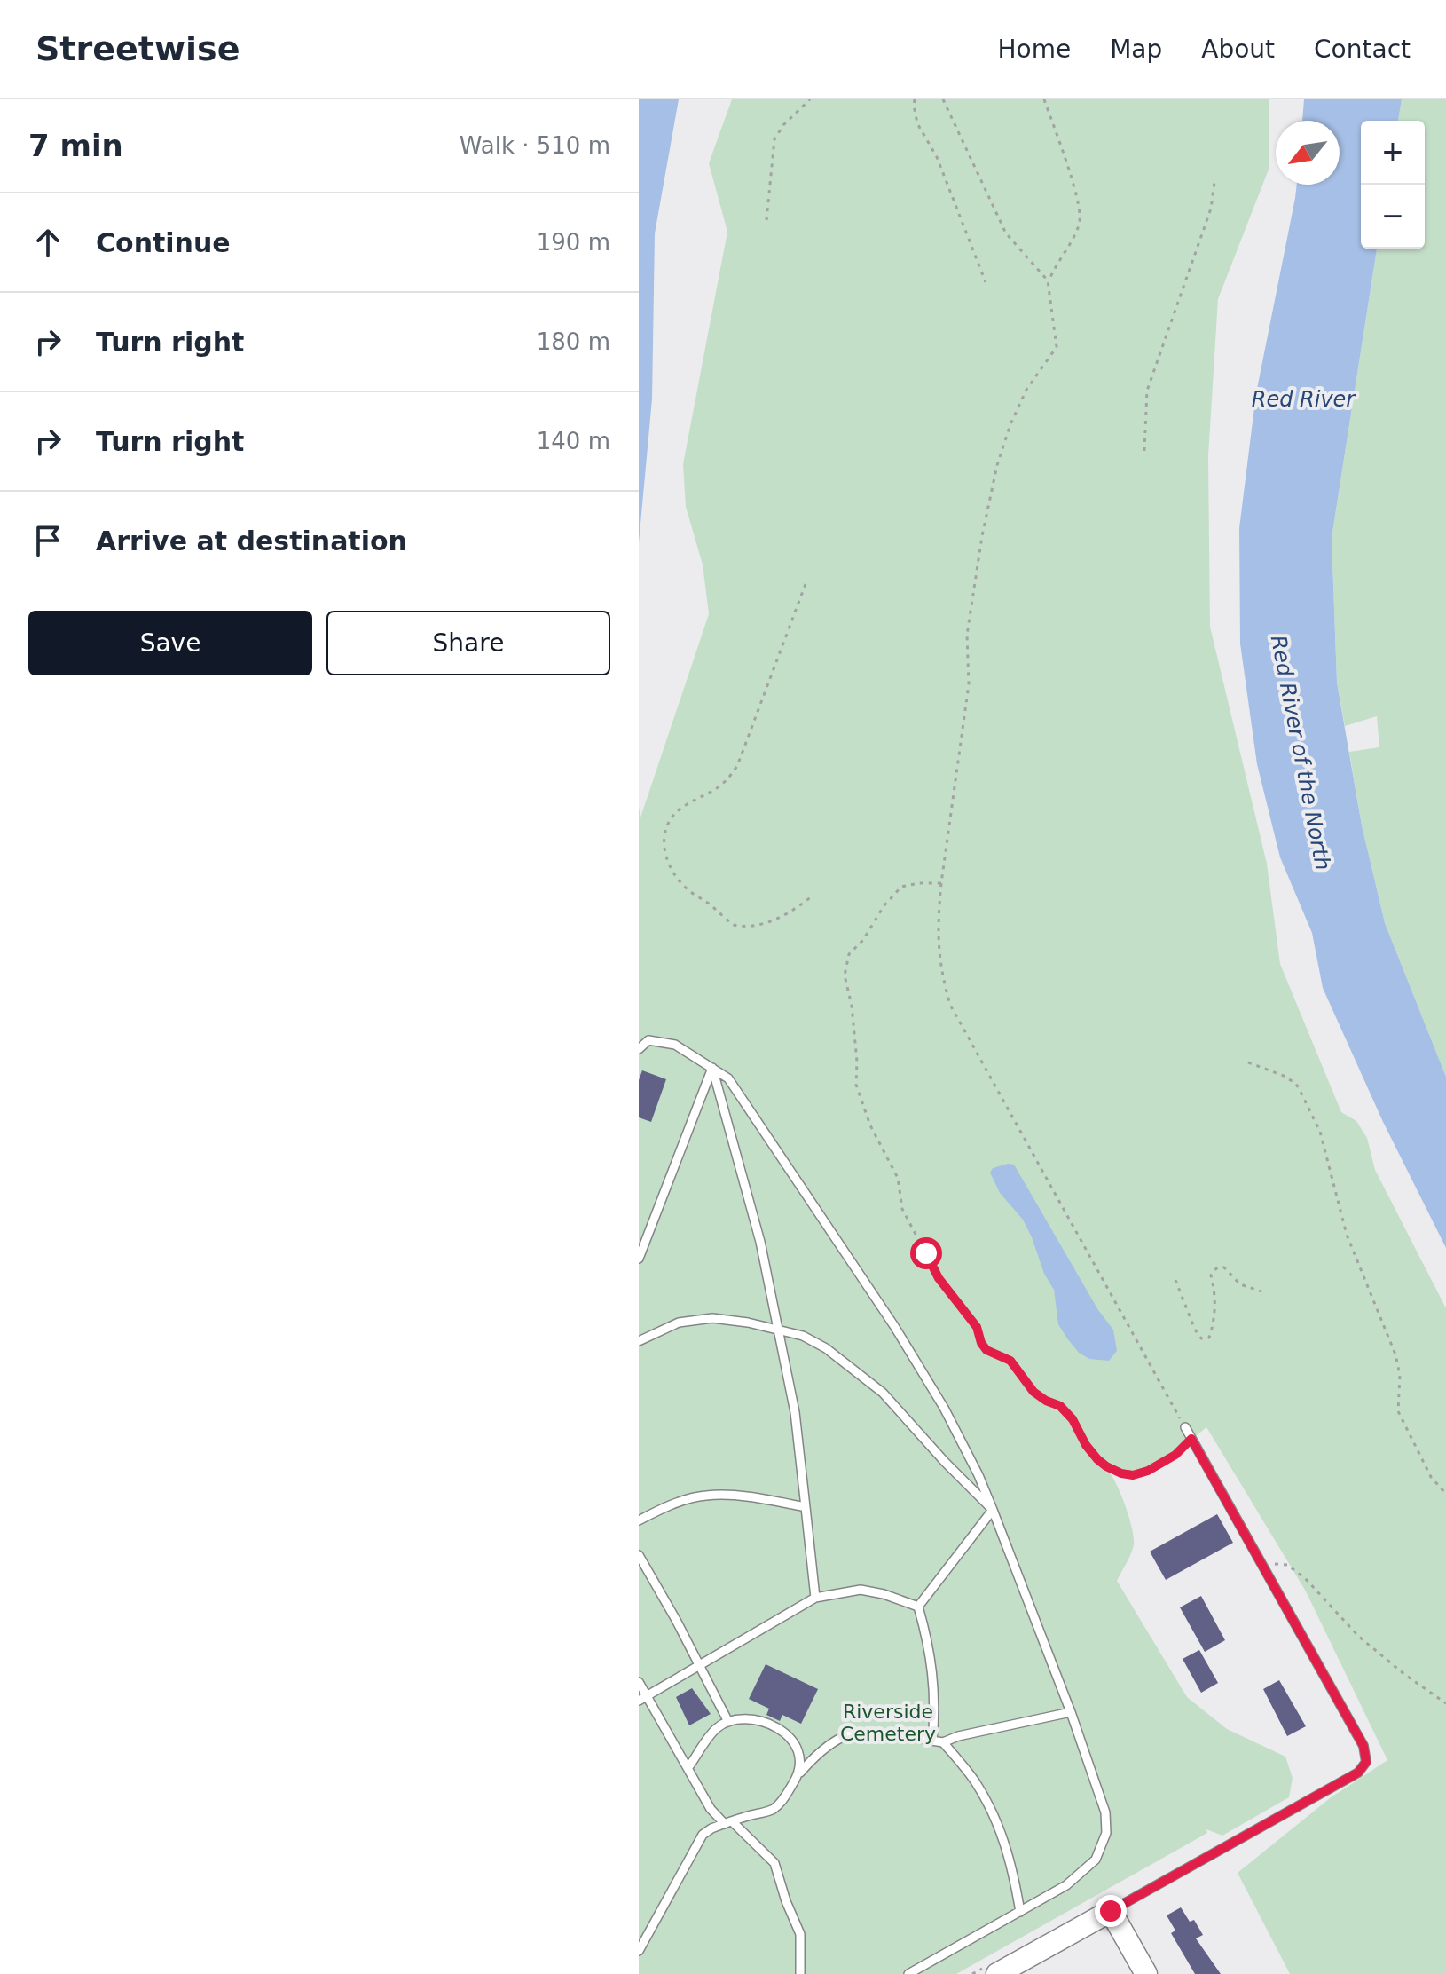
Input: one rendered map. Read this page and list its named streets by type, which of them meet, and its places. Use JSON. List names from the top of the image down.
{
  "water": ["Red River", "Red River of the North"],
  "parks": ["Riverside Cemetery"],
  "north": "bottom left",
  "page": {
    "header": "Streetwise",
    "nav": [
      "Home",
      "Map",
      "About",
      "Contact"
    ],
    "heading": ["7 min", "Walk · 510 m"],
    "map_buttons": ["+", "−"],
    "list": [
      ["Continue", "190 m"],
      ["Turn right", "180 m"],
      ["Turn right", "140 m"],
      "Arrive at destination"
    ],
    "buttons": ["Save", "Share"]
  }
}
